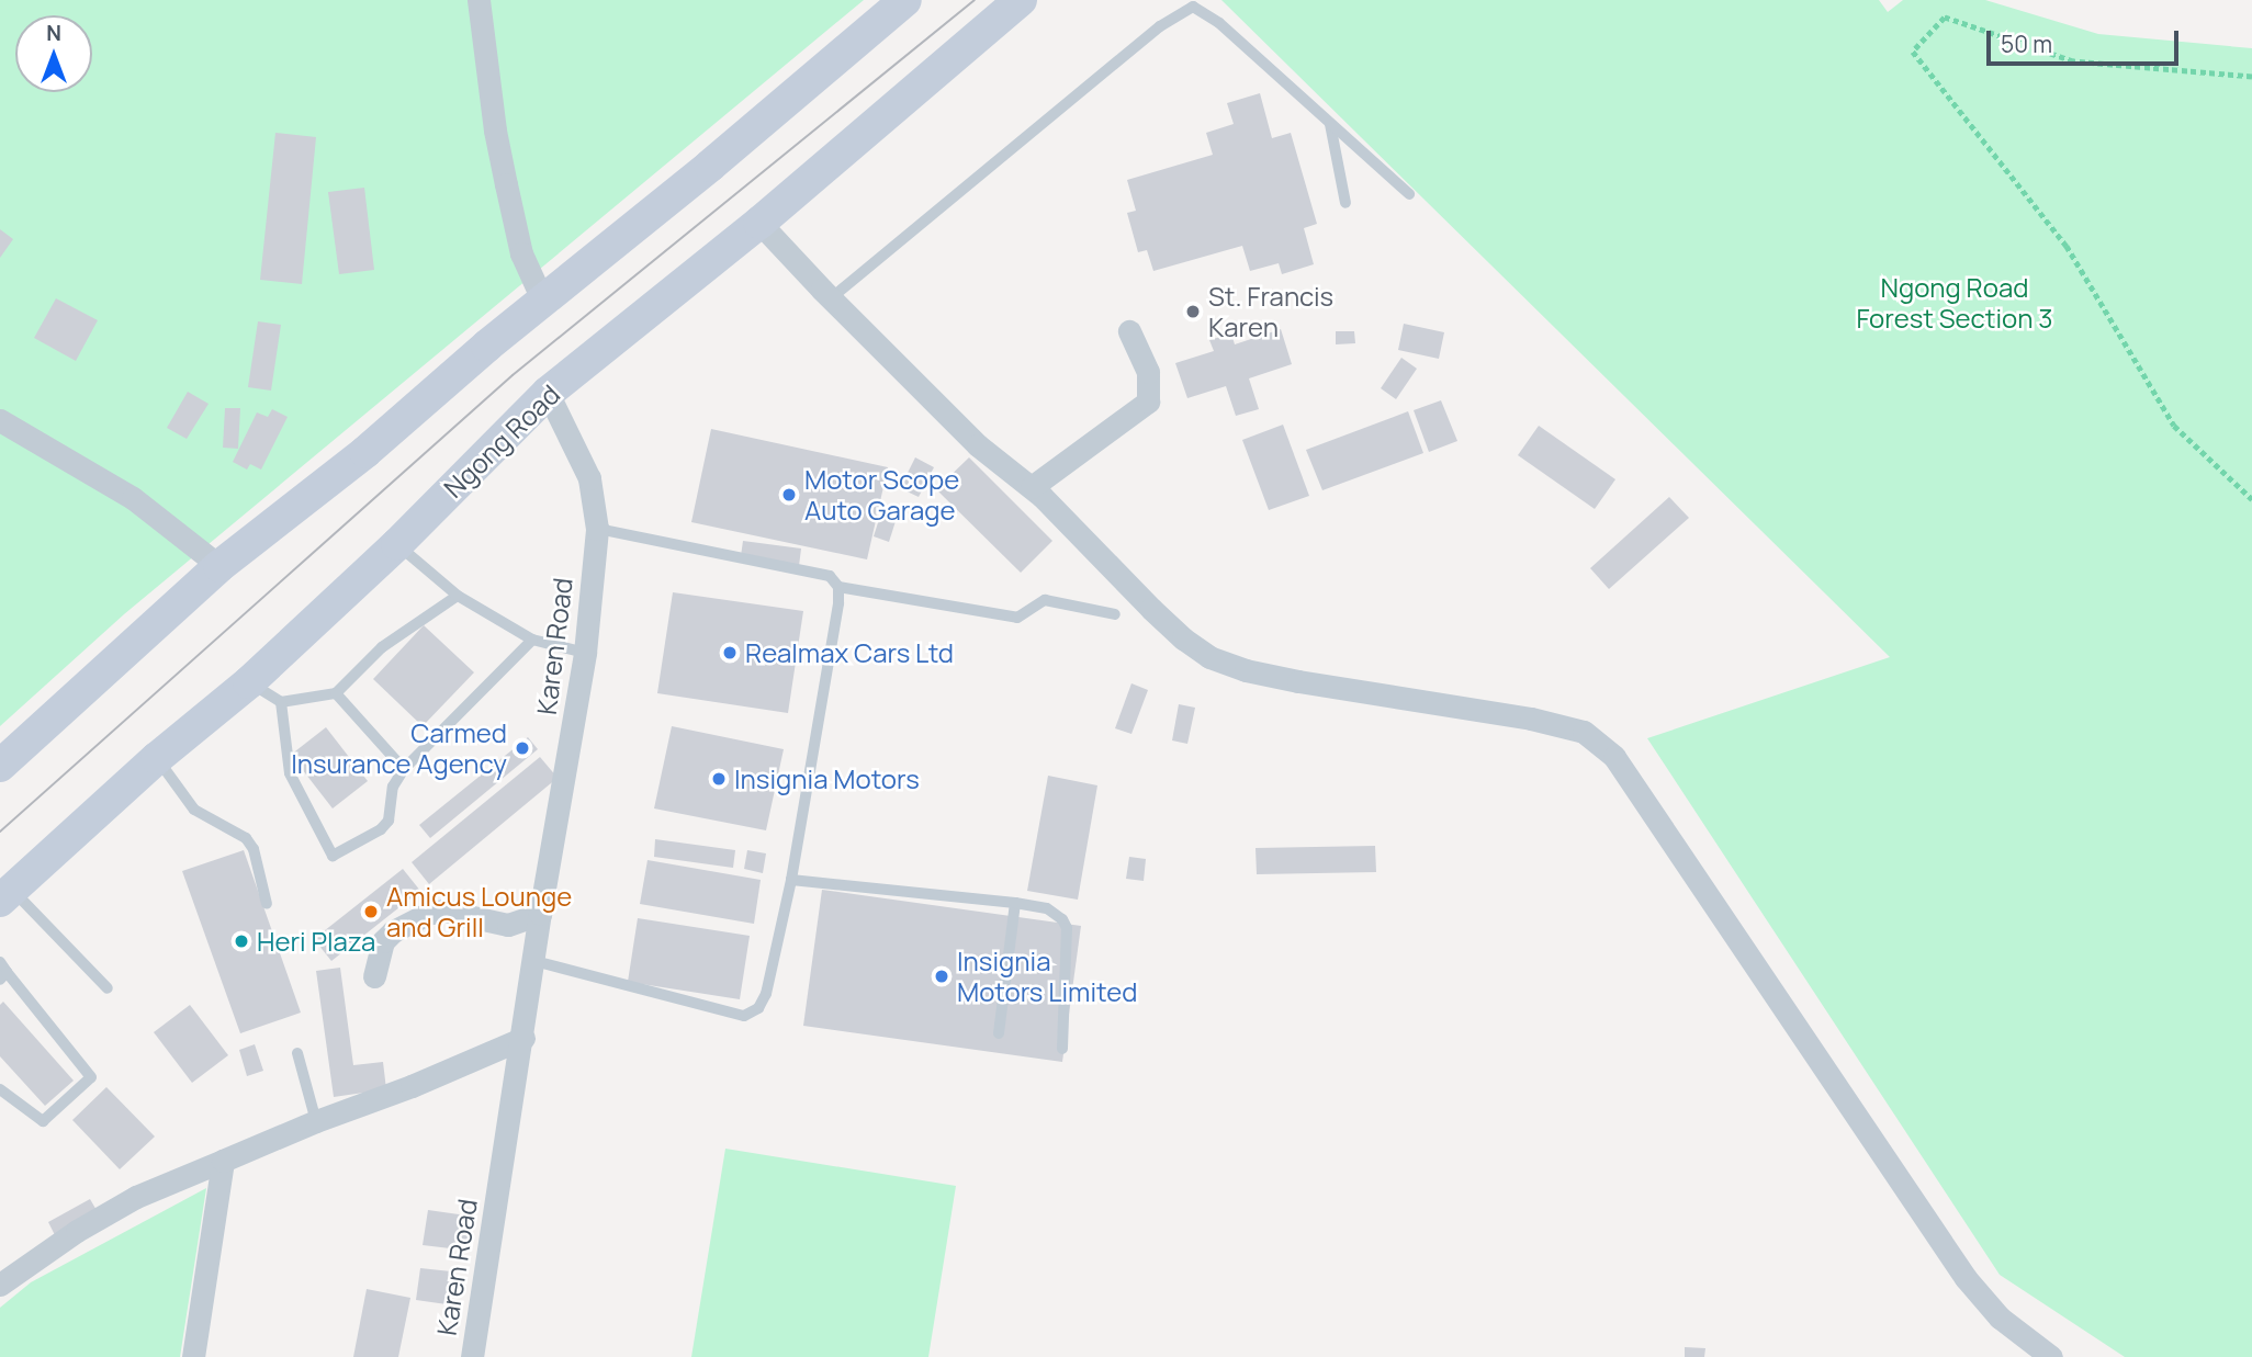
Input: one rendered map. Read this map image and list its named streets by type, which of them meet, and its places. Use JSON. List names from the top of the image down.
{
  "streets": {
    "main road": ["Ngong Road"],
    "street": ["Karen Road"]
  },
  "crossings": [
    ["Ngong Road", "Karen Road"]
  ],
  "parks": ["Ngong Road Forest Section 3"],
  "places": [
    "St. Francis Karen",
    "Motor Scope Auto Garage",
    "Realmax Cars Ltd",
    "Carmed Insurance Agency",
    "Insignia Motors",
    "Amicus Lounge and Grill",
    "Heri Plaza",
    "Insignia Motors Limited"
  ],
  "scale_bar": "50 m",
  "north": "top"
}
